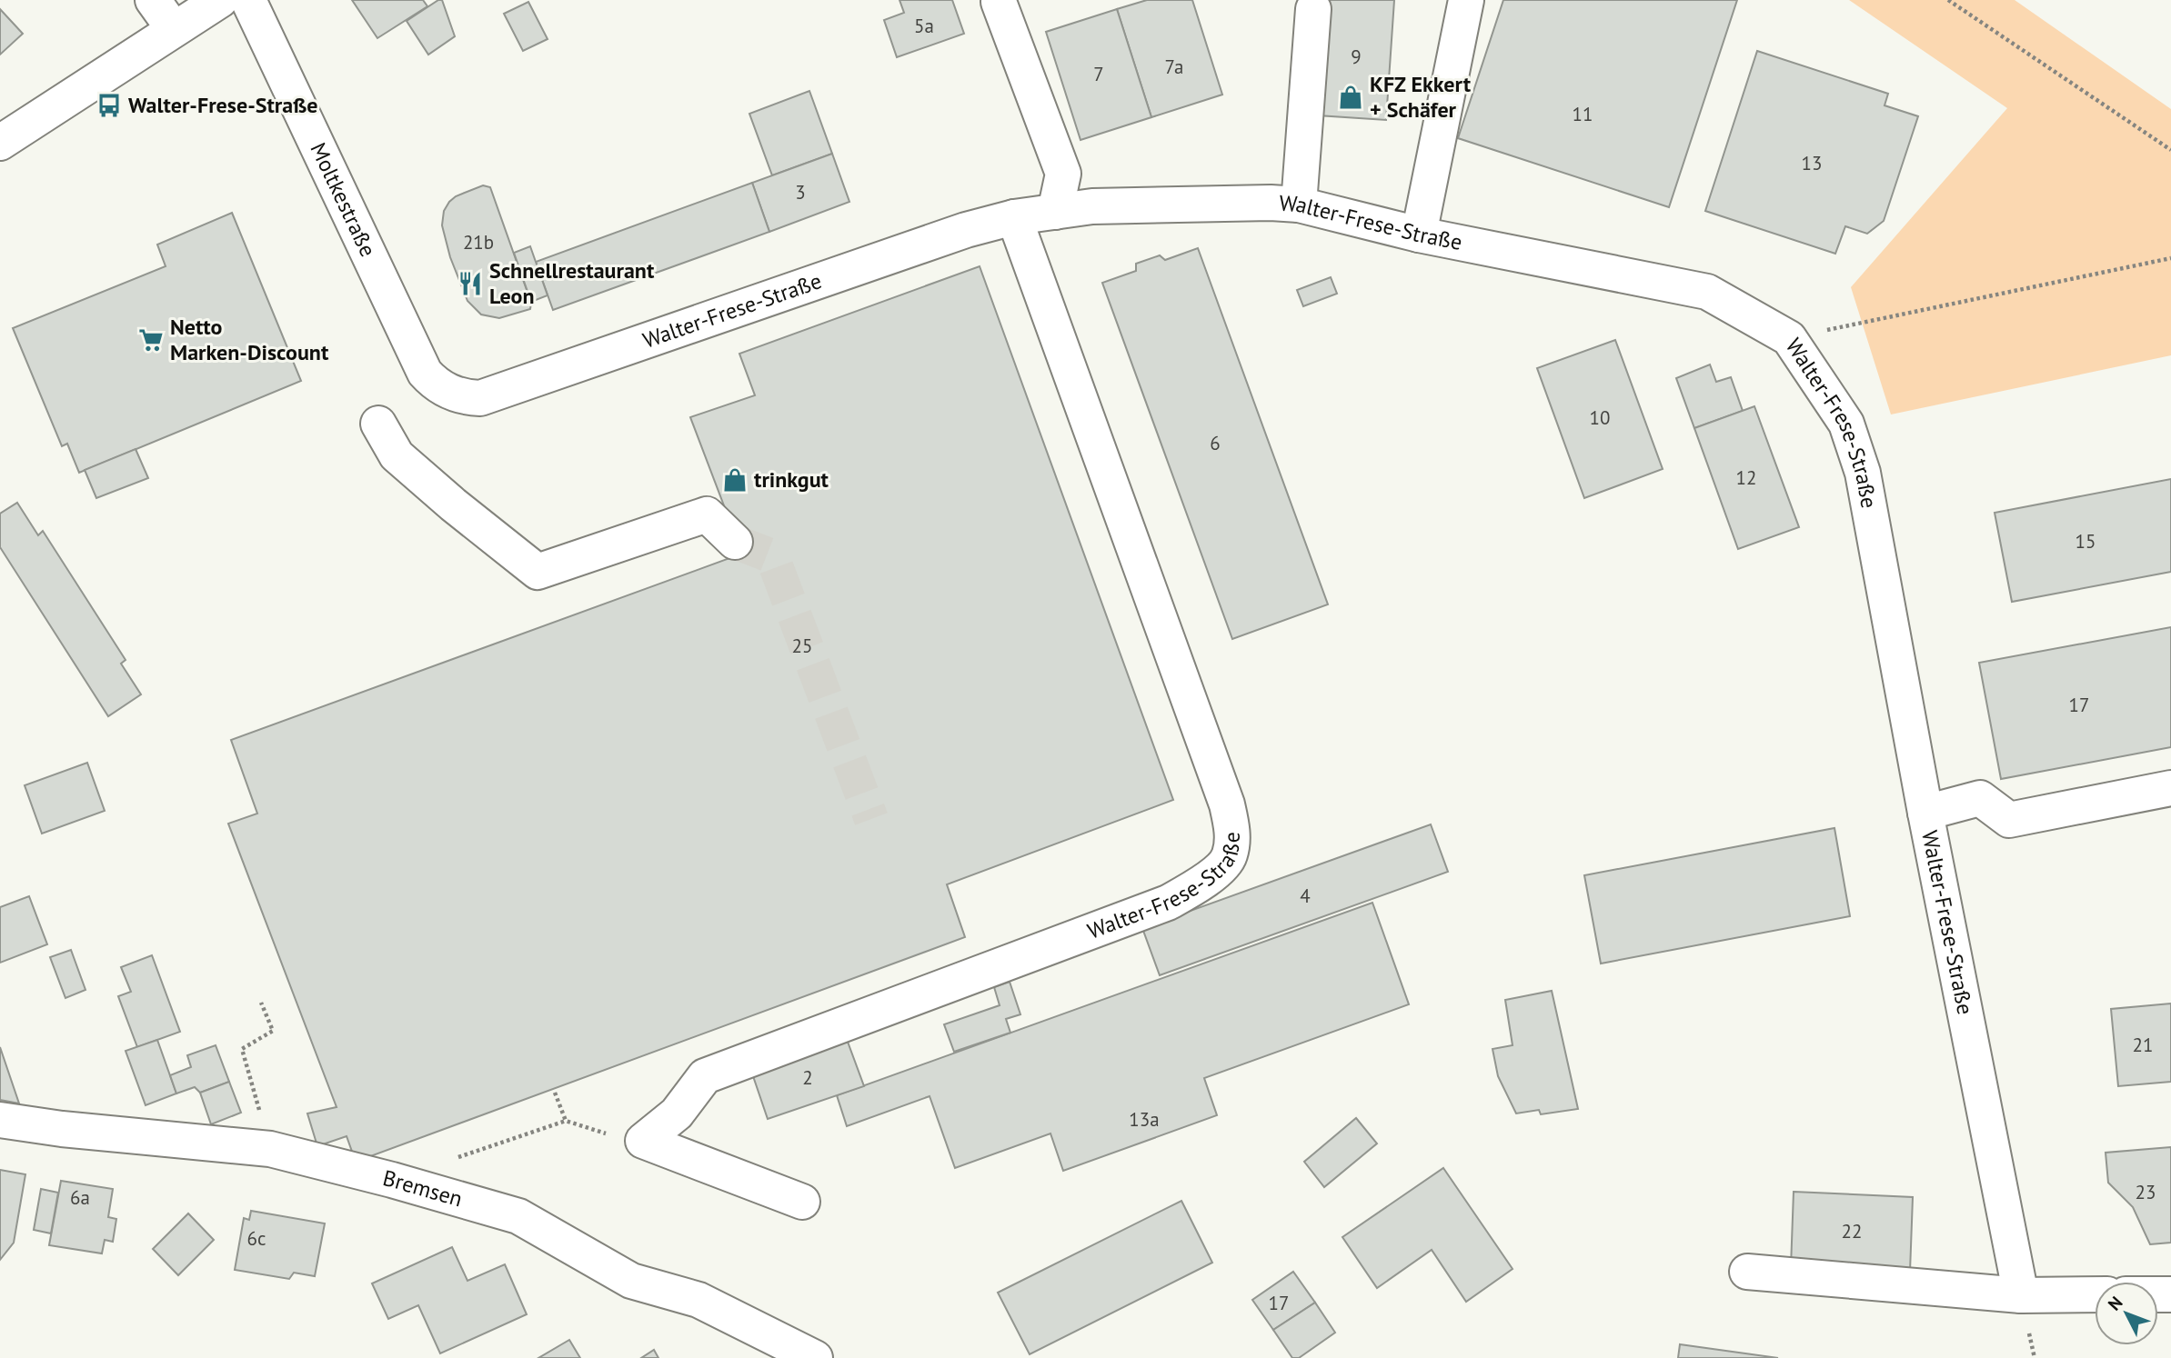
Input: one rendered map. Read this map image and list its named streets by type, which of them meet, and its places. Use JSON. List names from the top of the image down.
{
  "streets": {
    "street": ["Moltkestraße", "Walter-Frese-Straße", "Bremsen"]
  },
  "crossings": [
    ["Moltkestraße", "Walter-Frese-Straße"]
  ],
  "places": {
    "shop": ["KFZ Ekkert + Schäfer", "trinkgut"],
    "bus stop": ["Walter-Frese-Straße"],
    "restaurant": ["Schnellrestaurant Leon"],
    "supermarket": ["Netto Marken-Discount"]
  },
  "house_numbers": [
    "5a",
    "9",
    "7a",
    "7",
    "11",
    "13",
    "3",
    "21b",
    "10",
    "6",
    "12",
    "15",
    "25",
    "17",
    "4",
    "21",
    "2",
    "13a",
    "23",
    "6a",
    "22",
    "6c",
    "17"
  ],
  "north": "top left"
}
